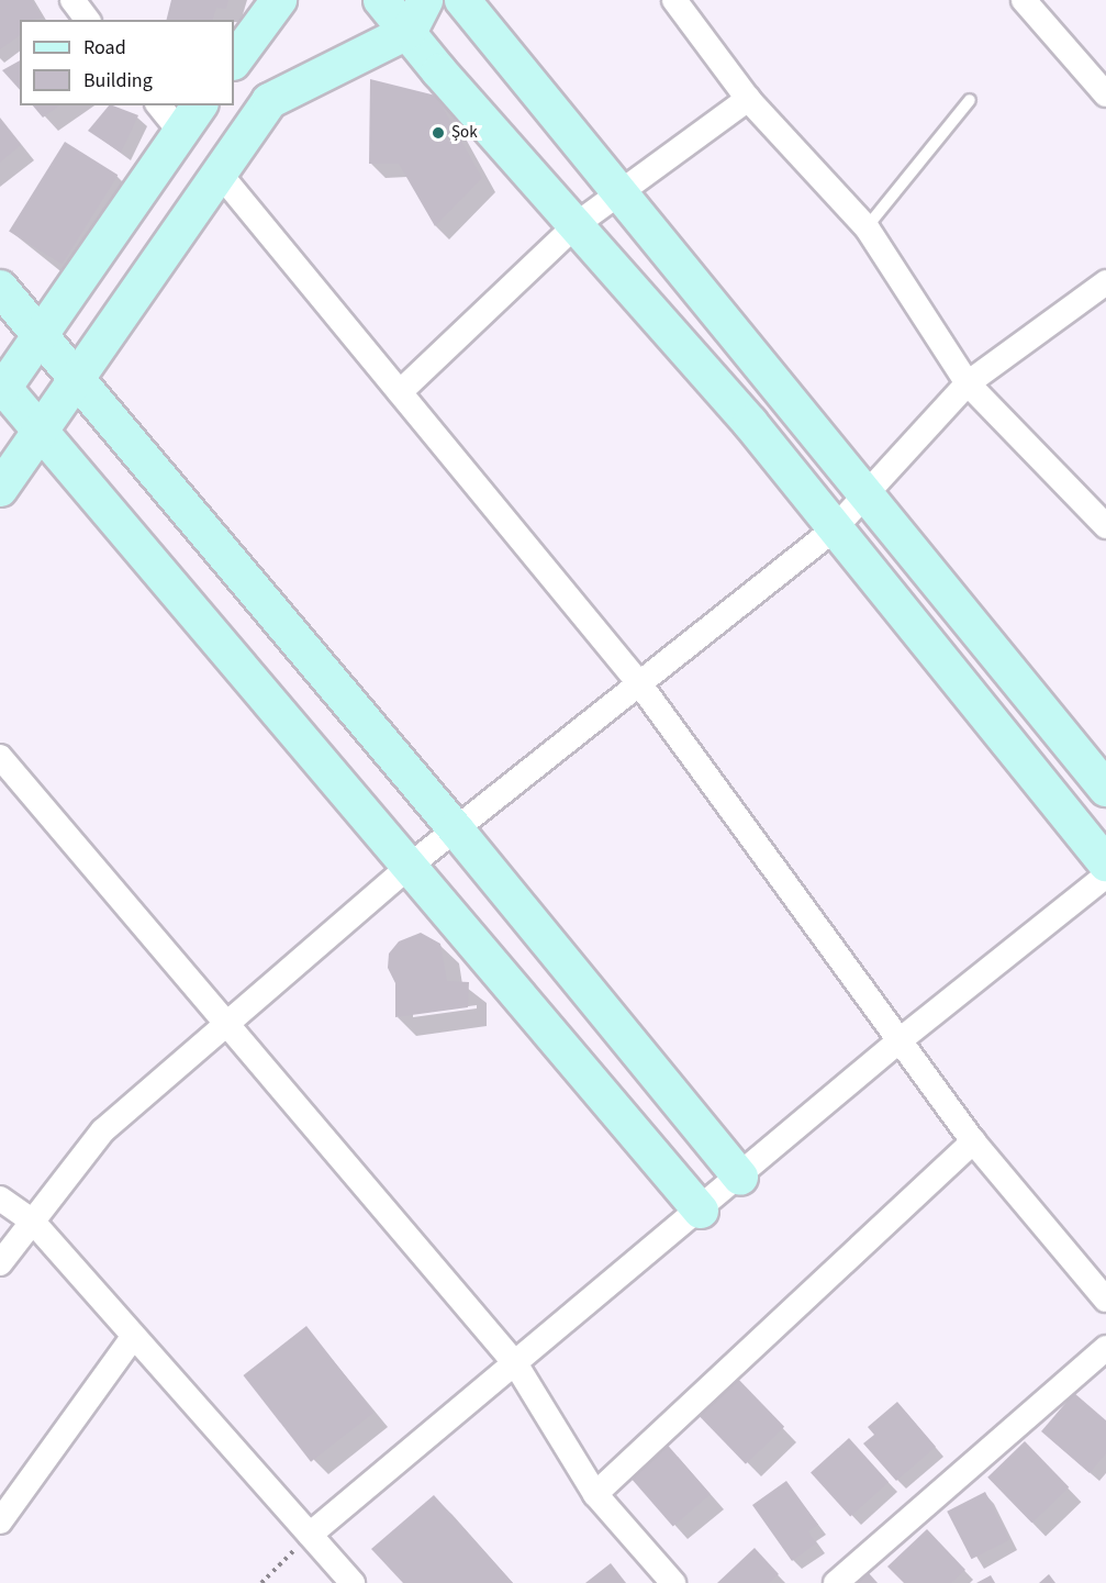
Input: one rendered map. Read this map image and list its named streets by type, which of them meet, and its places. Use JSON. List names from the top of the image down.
{
  "places": ["Şok"],
  "legend": ["Road", "Building"]
}
